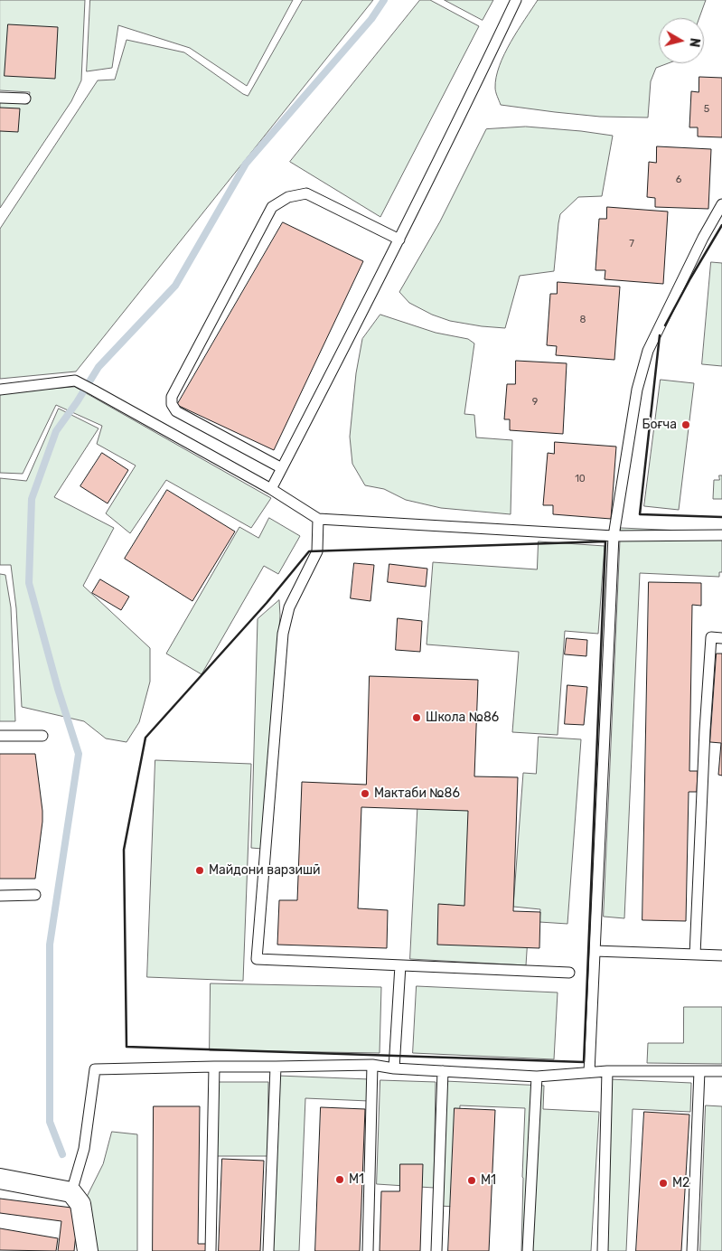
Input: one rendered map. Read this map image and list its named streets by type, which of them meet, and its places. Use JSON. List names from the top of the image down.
{
  "places": [
    "Боғча",
    "Школа №86",
    "Мактаби №86",
    "Майдони варзишӣ",
    "М1",
    "M1",
    "М2"
  ],
  "house_numbers": [
    "5",
    "6",
    "7",
    "8",
    "9",
    "10"
  ],
  "north": "right"
}
